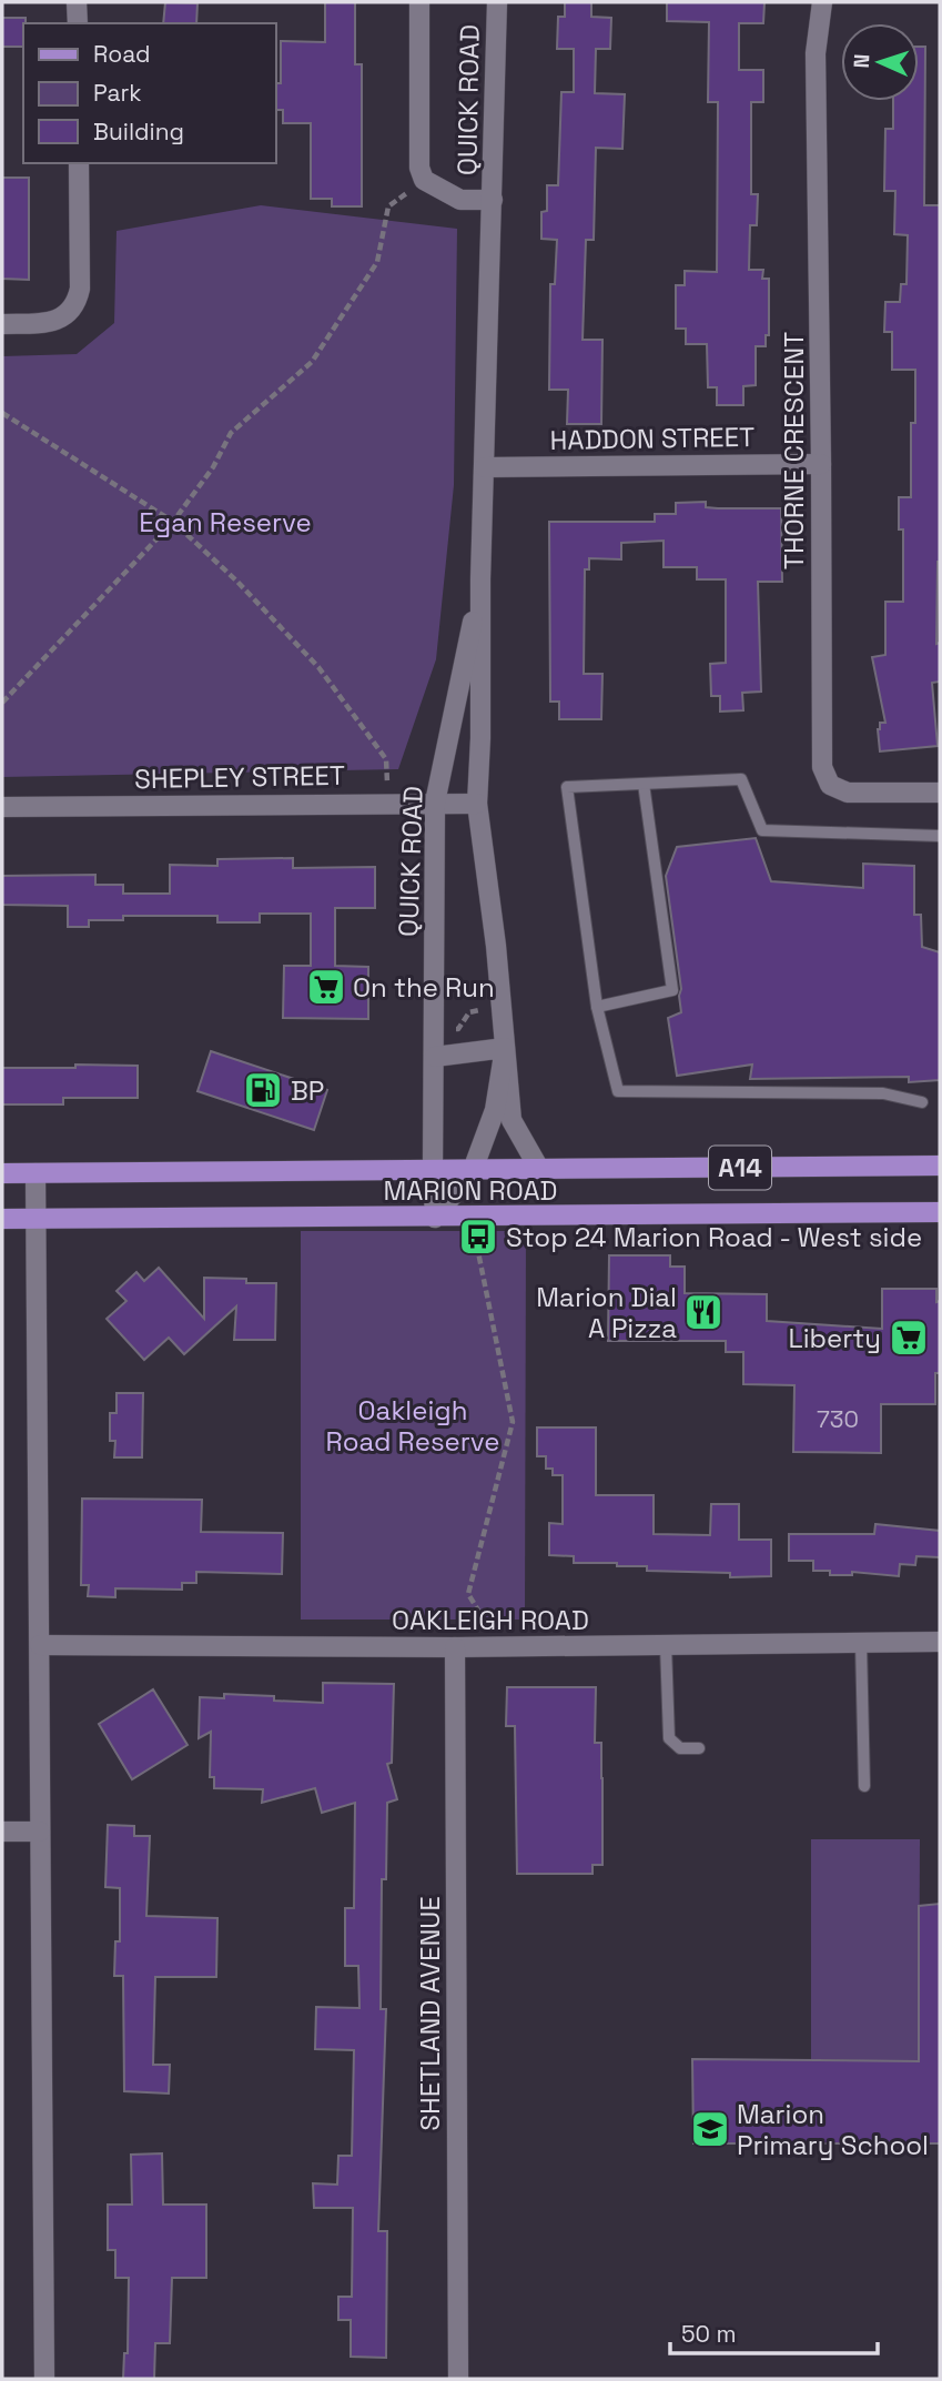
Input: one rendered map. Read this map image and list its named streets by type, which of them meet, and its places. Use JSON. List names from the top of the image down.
{
  "streets": {
    "main road": ["A14", "MARION ROAD"],
    "street": [
      "QUICK ROAD",
      "HADDON STREET",
      "THORNE CRESCENT",
      "SHEPLEY STREET",
      "OAKLEIGH ROAD",
      "SHETLAND AVENUE"
    ]
  },
  "crossings": [
    ["QUICK ROAD", "HADDON STREET"],
    ["QUICK ROAD", "SHEPLEY STREET"],
    ["QUICK ROAD", "MARION ROAD"],
    ["HADDON STREET", "THORNE CRESCENT"],
    ["OAKLEIGH ROAD", "SHETLAND AVENUE"]
  ],
  "parks": ["Egan Reserve", "Oakleigh Road Reserve"],
  "places": {
    "supermarket": ["On the Run", "Liberty"],
    "fuel station": ["BP"],
    "bus stop": ["Stop 24 Marion Road - West side"],
    "restaurant": ["Marion Dial A Pizza"],
    "school or university": ["Marion Primary School"]
  },
  "house_numbers": ["730"],
  "legend": ["Road", "Park", "Building"],
  "scale_bar": "50 m",
  "north": "left"
}
